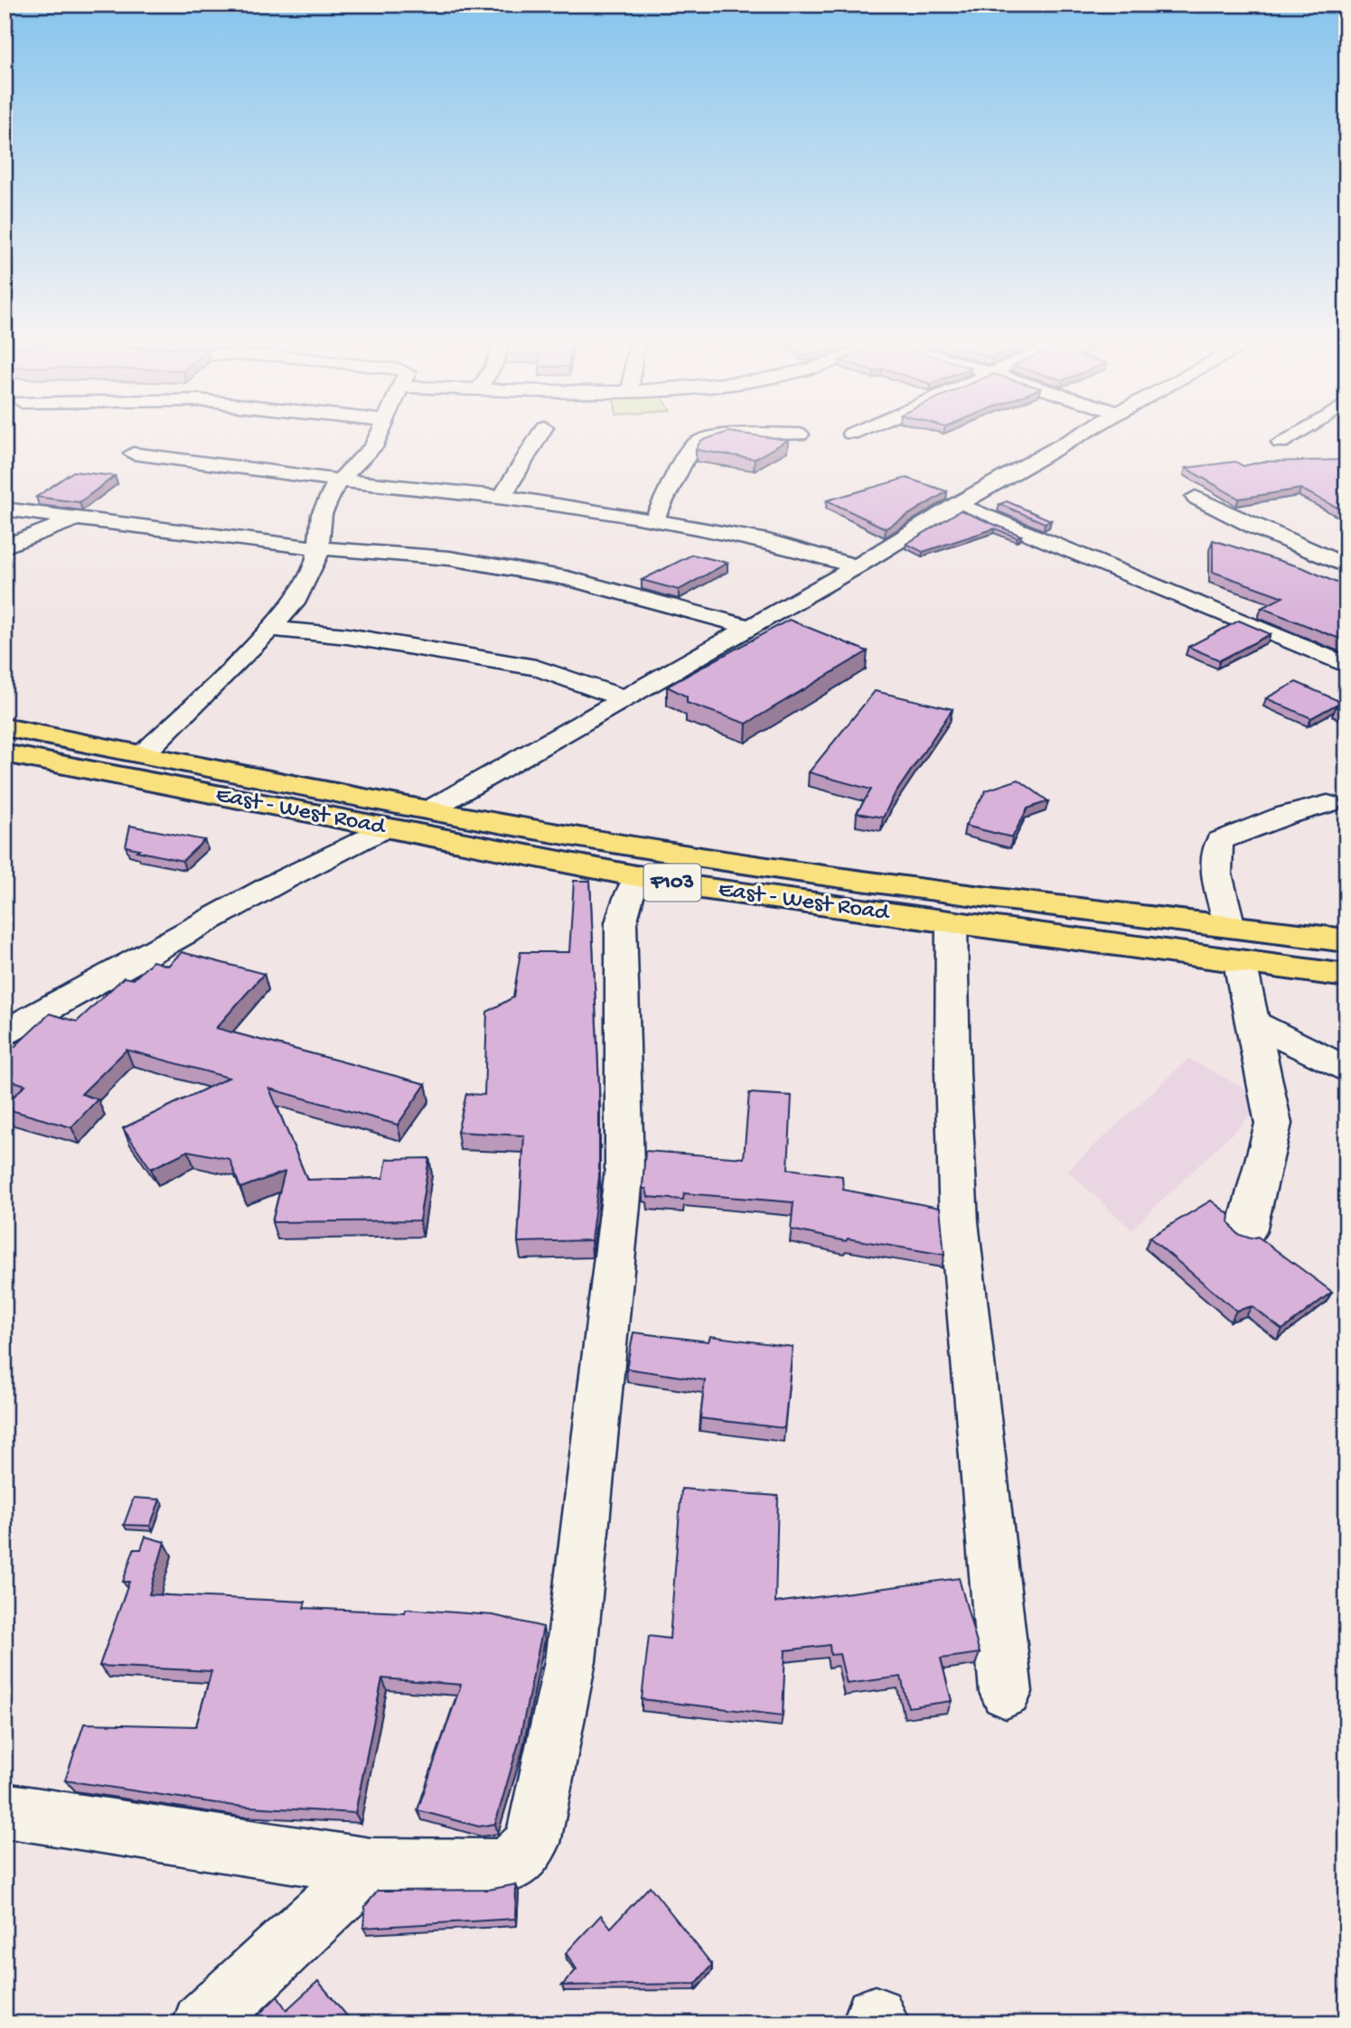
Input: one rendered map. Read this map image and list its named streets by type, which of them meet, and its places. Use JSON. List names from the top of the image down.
{
  "streets": {
    "main road": ["East - West Road", "F103"]
  }
}
